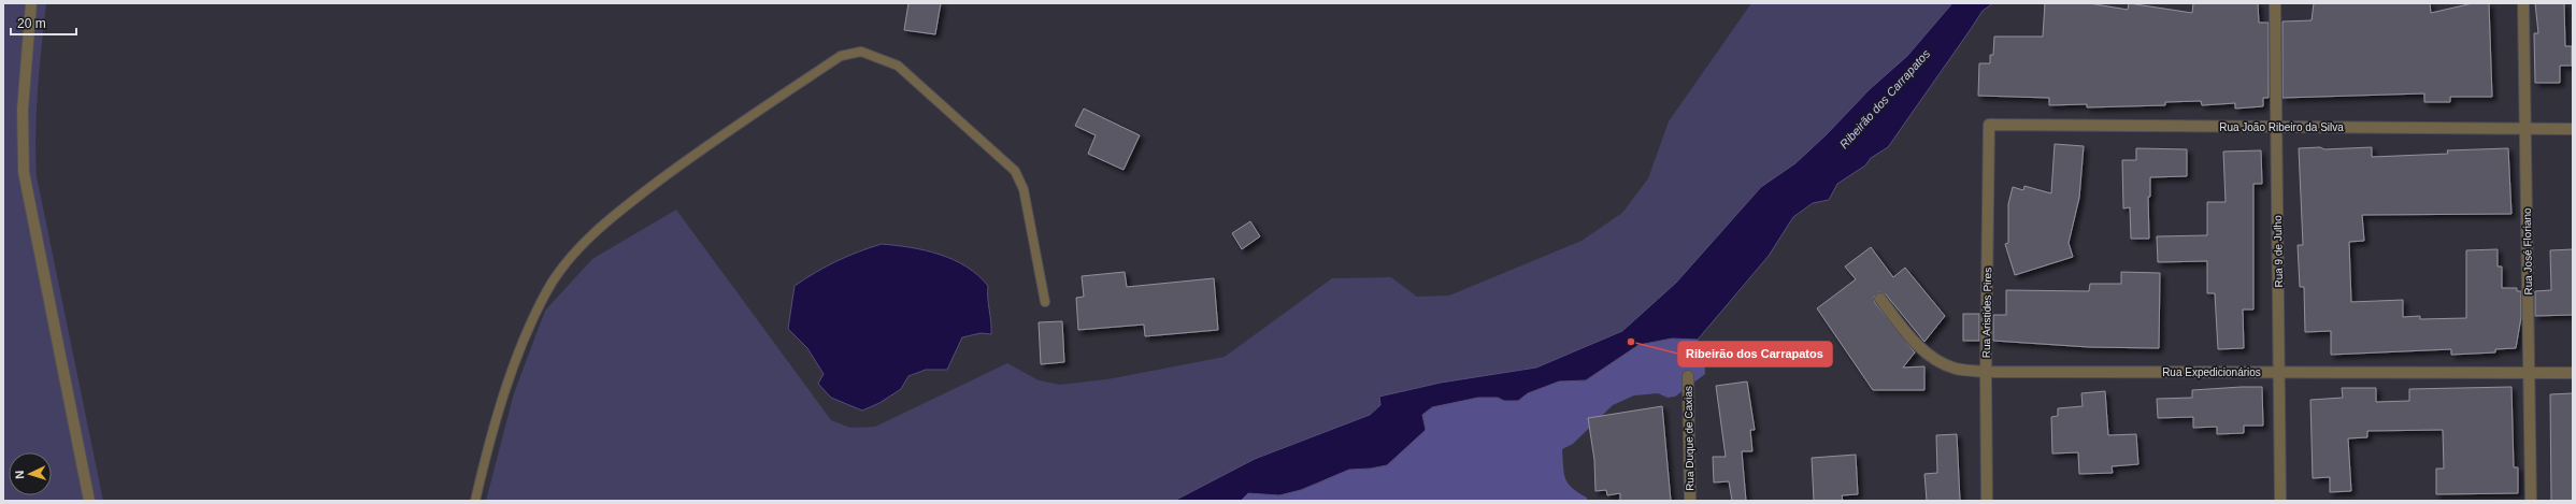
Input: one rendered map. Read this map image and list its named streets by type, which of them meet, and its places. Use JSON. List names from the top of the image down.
{
  "streets": {
    "street": [
      "Rua João Ribeiro da Silva",
      "Rua 9 de Julho",
      "Rua José Floriano",
      "Rua Aristides Pires",
      "Rua Expedicionários",
      "Rua Duque de Caxias"
    ]
  },
  "crossings": [
    ["Rua João Ribeiro da Silva", "Rua 9 de Julho"],
    ["Rua João Ribeiro da Silva", "Rua José Floriano"],
    ["Rua João Ribeiro da Silva", "Rua Aristides Pires"],
    ["Rua 9 de Julho", "Rua Expedicionários"],
    ["Rua José Floriano", "Rua Expedicionários"],
    ["Rua Aristides Pires", "Rua Expedicionários"]
  ],
  "water": ["Ribeirão dos Carrapatos"],
  "places": ["Ribeirão dos Carrapatos"],
  "scale_bar": "20 m",
  "north": "left"
}
